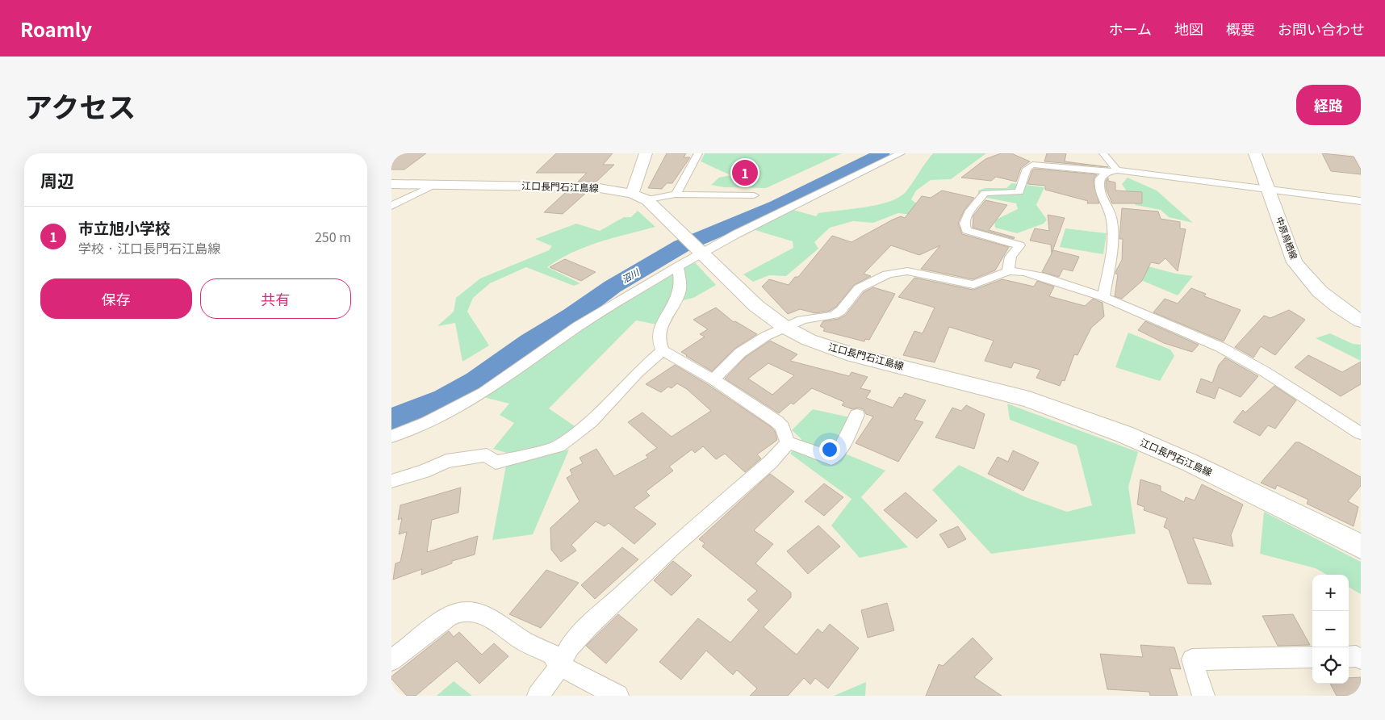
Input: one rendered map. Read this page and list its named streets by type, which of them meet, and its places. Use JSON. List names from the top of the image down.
{
  "streets": {
    "main road": ["江口長門石江島線", "中原鳥栖線"]
  },
  "water": ["沼川"],
  "page": {
    "header": "Roamly",
    "nav": [
      "ホーム",
      "地図",
      "概要",
      "お問い合わせ"
    ],
    "title": "アクセス",
    "buttons": [
      "経路",
      ["保存", "共有"]
    ],
    "heading": "周辺",
    "pins": "1",
    "list": [
      {
        "mark": "1",
        "name": "市立旭小学校",
        "note": "学校 · 江口長門石江島線",
        "value": "250 m"
      }
    ],
    "map_buttons": ["+", "−"]
  }
}
